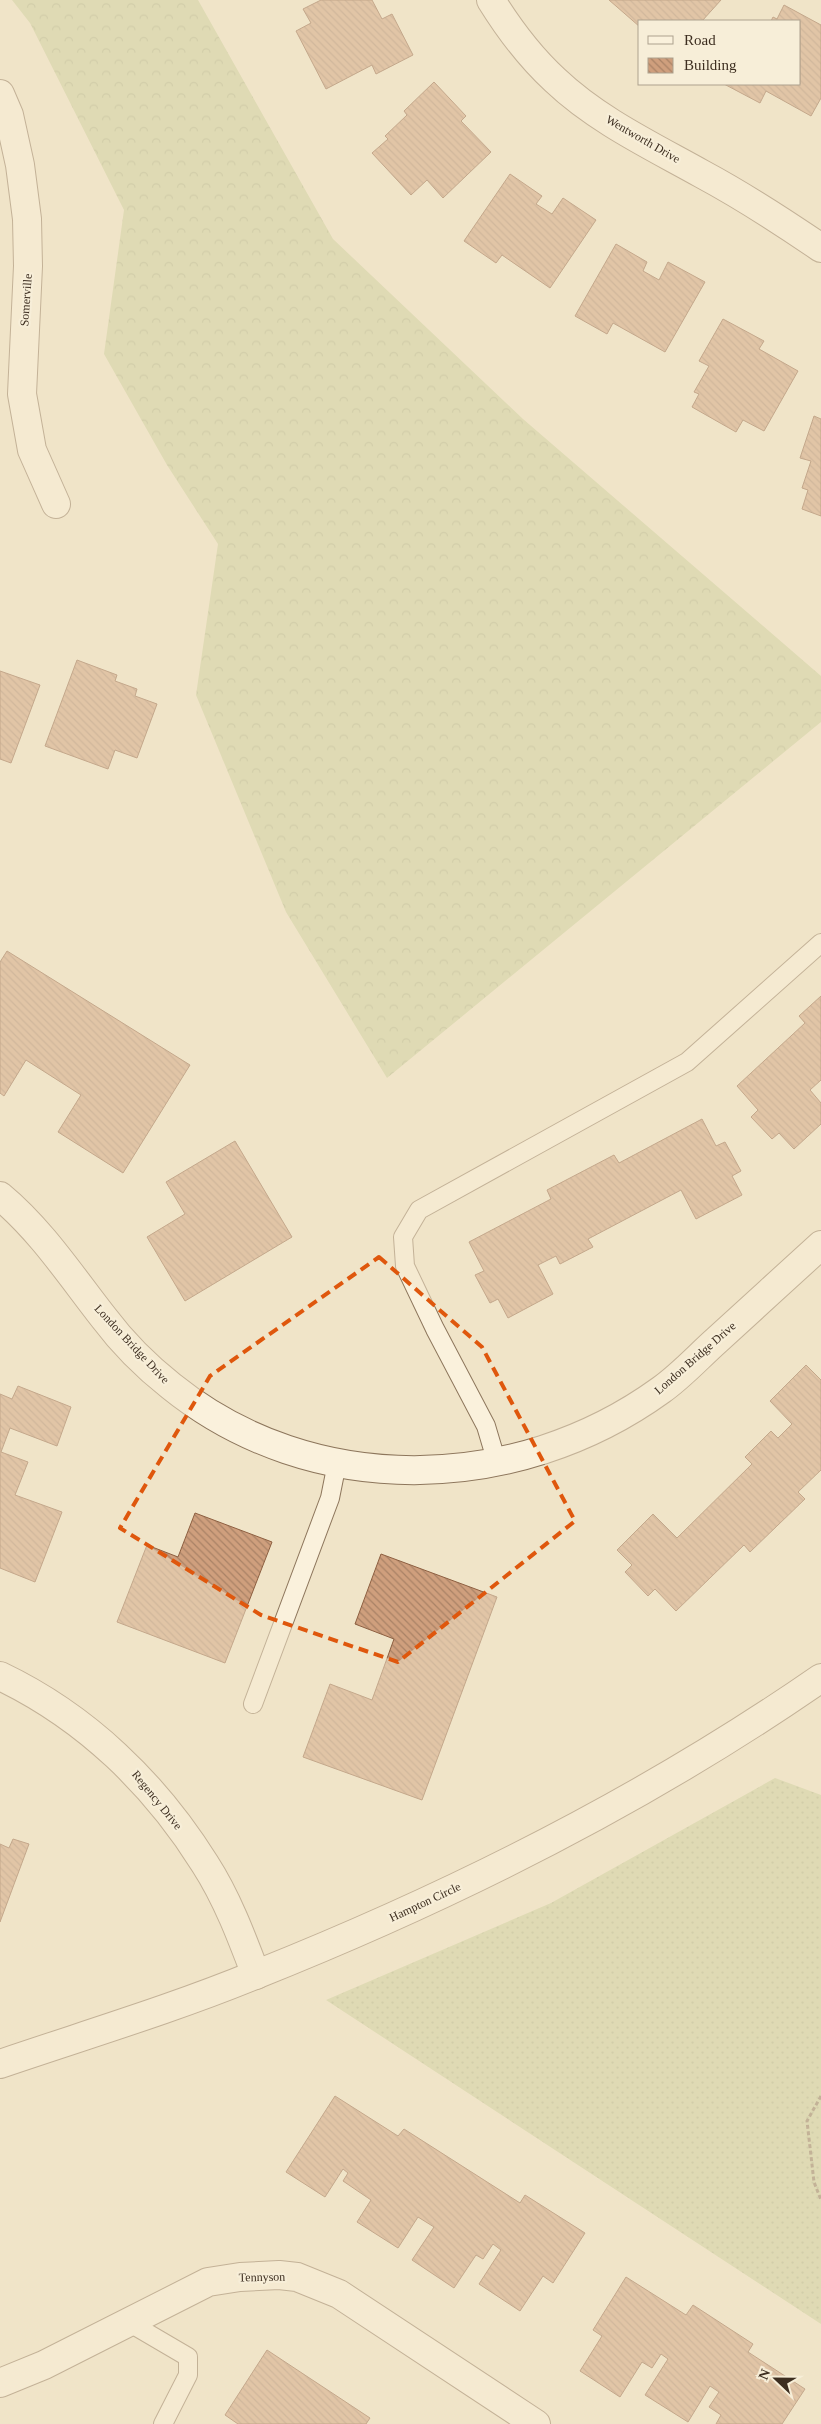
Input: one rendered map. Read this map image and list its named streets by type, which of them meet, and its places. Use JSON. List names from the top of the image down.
{
  "streets": {
    "street": [
      "Wentworth Drive",
      "Somerville",
      "London Bridge Drive",
      "Regency Drive",
      "Hampton Circle",
      "Tennyson"
    ]
  },
  "crossings": [
    ["Regency Drive", "Hampton Circle"]
  ],
  "legend": ["Road", "Building"],
  "north": "left"
}
